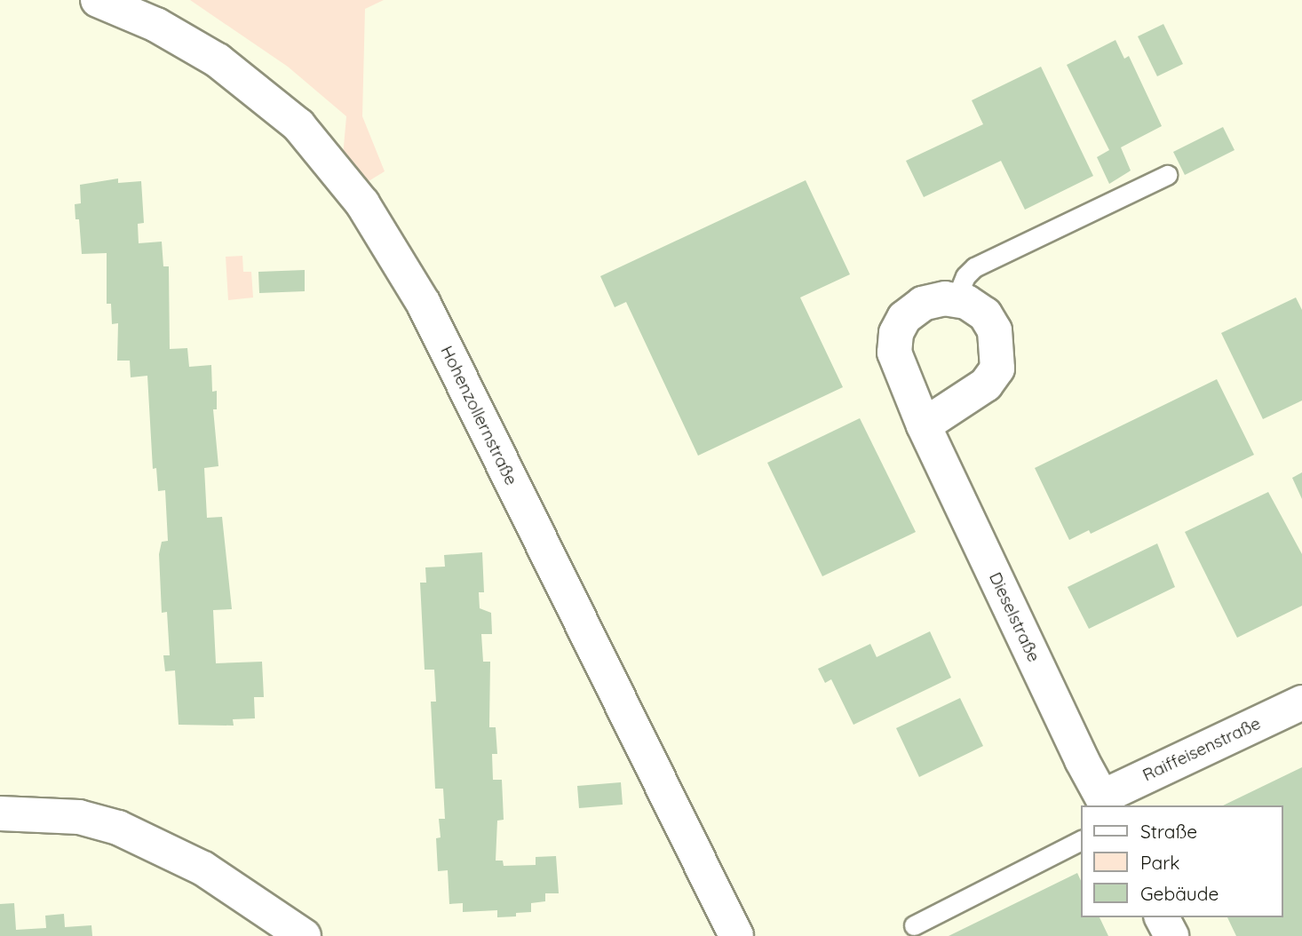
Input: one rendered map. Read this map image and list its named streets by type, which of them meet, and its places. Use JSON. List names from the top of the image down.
{
  "streets": {
    "street": ["Hohenzollernstraße", "Dieselstraße", "Raiffeisenstraße"]
  },
  "crossings": [
    ["Dieselstraße", "Raiffeisenstraße"]
  ],
  "legend": ["Straße", "Park", "Gebäude"]
}
